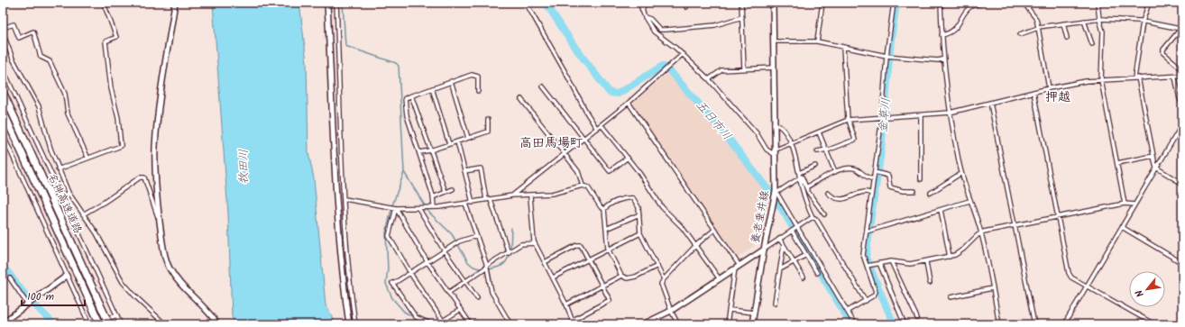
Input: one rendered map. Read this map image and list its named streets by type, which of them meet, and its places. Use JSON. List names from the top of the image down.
{
  "streets": {
    "highway": ["名神高速道路"],
    "street": ["養老垂井線"]
  },
  "districts": ["押越", "高田馬場町"],
  "water": ["金草川", "五日市川", "牧田川"],
  "scale_bar": "100 m",
  "north": "bottom left"
}
